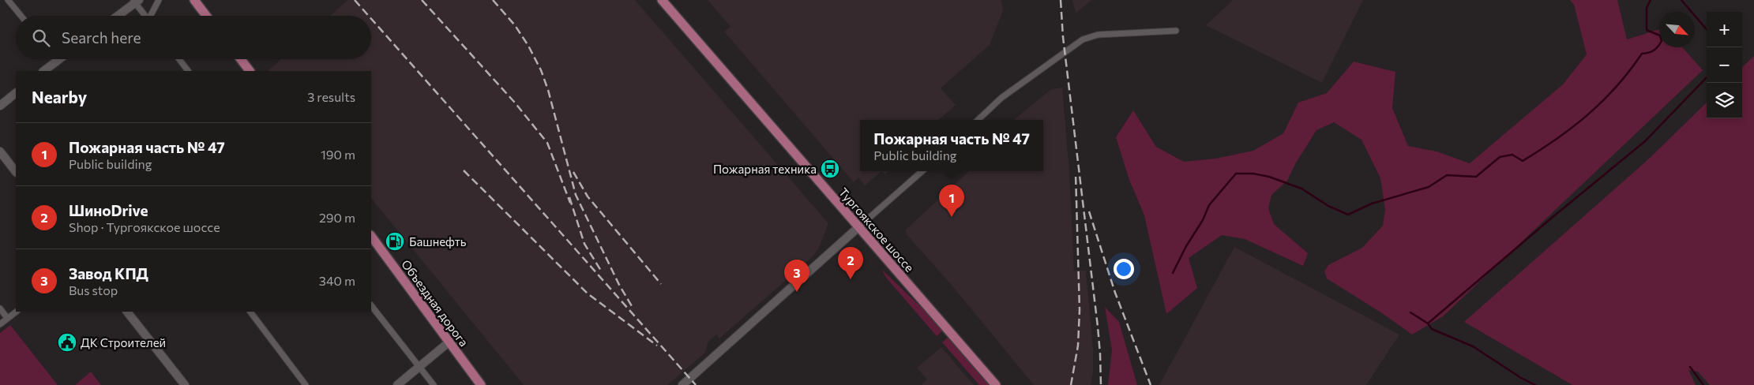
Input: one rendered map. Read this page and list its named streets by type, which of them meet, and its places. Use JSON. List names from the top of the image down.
{
  "streets": {
    "main road": ["Тургоякское шоссе", "Объездная дорога"]
  },
  "places": {
    "bus stop": ["Пожарная техника"],
    "fuel station": ["Башнефть"],
    "public building": ["ДК Строителей"]
  },
  "north": "bottom right",
  "page": {
    "map_buttons": ["+", "−"],
    "search": "Search here",
    "heading": ["Nearby", "3 results"],
    "popup": ["Пожарная часть № 47", "Public building"],
    "list": [
      {
        "mark": "1",
        "name": "Пожарная часть № 47",
        "note": "Public building",
        "value": "190 m"
      },
      {
        "mark": "2",
        "name": "ШиноDrive",
        "note": "Shop · Тургоякское шоссе",
        "value": "290 m"
      },
      {
        "mark": "3",
        "name": "Завод КПД",
        "note": "Bus stop",
        "value": "340 m"
      }
    ],
    "pins": ["1", "2", "3"]
  }
}
